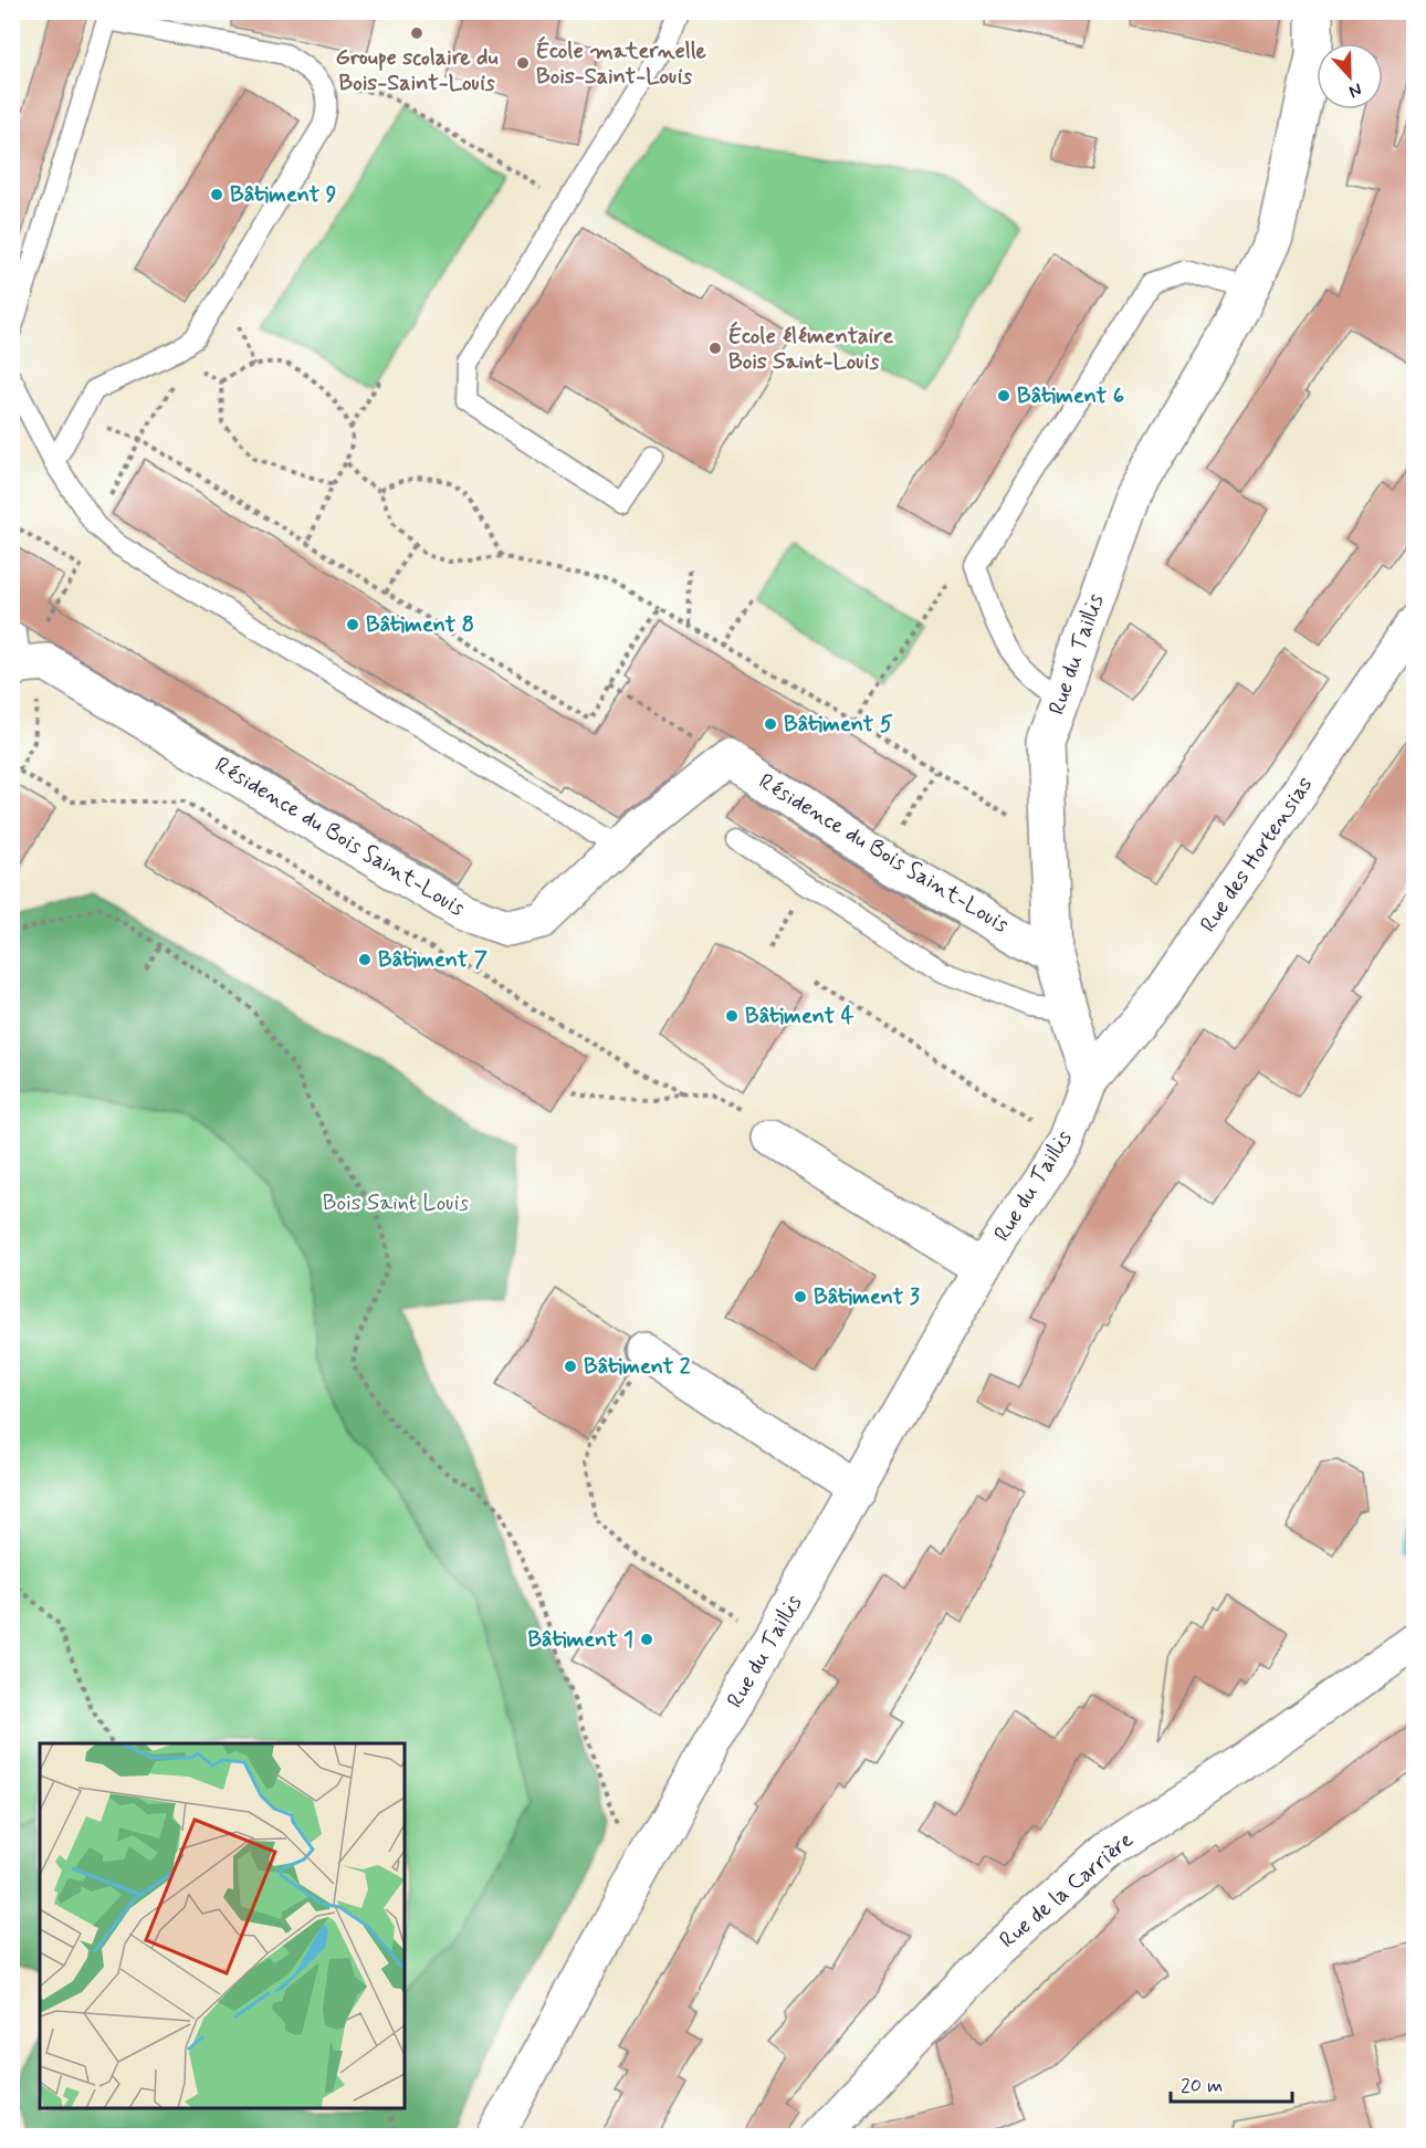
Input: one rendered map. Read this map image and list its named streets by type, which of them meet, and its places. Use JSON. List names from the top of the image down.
{
  "streets": {
    "street": [
      "Rue du Taillis",
      "Résidence du Bois Saint-Louis",
      "Rue des Hortensias",
      "Rue de la Carrière"
    ]
  },
  "crossings": [
    ["Rue du Taillis", "Résidence du Bois Saint-Louis"],
    ["Rue du Taillis", "Rue des Hortensias"]
  ],
  "parks": ["Bois Saint Louis"],
  "places": [
    "Groupe scolaire du Bois-Saint-Louis",
    "École maternelle Bois-Saint-Louis",
    "Bâtiment 9",
    "École élémentaire Bois Saint-Louis",
    "Bâtiment 6",
    "Bâtiment 8",
    "Bâtiment 5",
    "Bâtiment 7",
    "Bâtiment 4",
    "Bâtiment 3",
    "Bâtiment 2",
    "Bâtiment 1"
  ],
  "scale_bar": "20 m",
  "north": "bottom"
}
